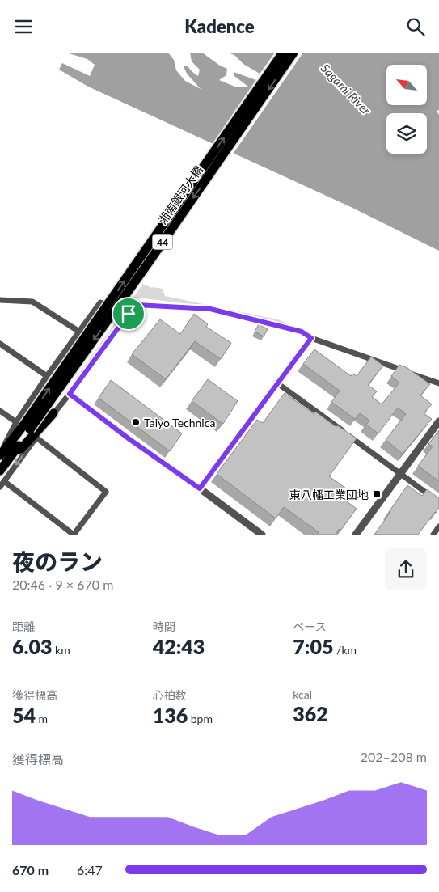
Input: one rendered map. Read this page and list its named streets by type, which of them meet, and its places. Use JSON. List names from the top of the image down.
{
  "streets": {
    "main road": ["湘南銀河大橋", "44"]
  },
  "crossings": [
    ["湘南銀河大橋", "44"]
  ],
  "water": ["Sagami River"],
  "places": {
    "other": ["Taiyo Technica"],
    "transit": ["東八幡工業団地"]
  },
  "north": "top left",
  "page": {
    "header": "Kadence",
    "heading": ["夜のラン", "20:46 · 9 × 670 m"],
    "stats": [
      ["距離", "6.03 km"],
      ["時間", "42:43"],
      ["ペース", "7:05 /km"],
      ["獲得標高", "54 m"],
      ["心拍数", "136 bpm"],
      ["kcal", "362"]
    ],
    "chart": ["獲得標高", "202–208 m"],
    "list": [
      {
        "name": "670 m",
        "note": "6:47"
      }
    ]
  }
}
